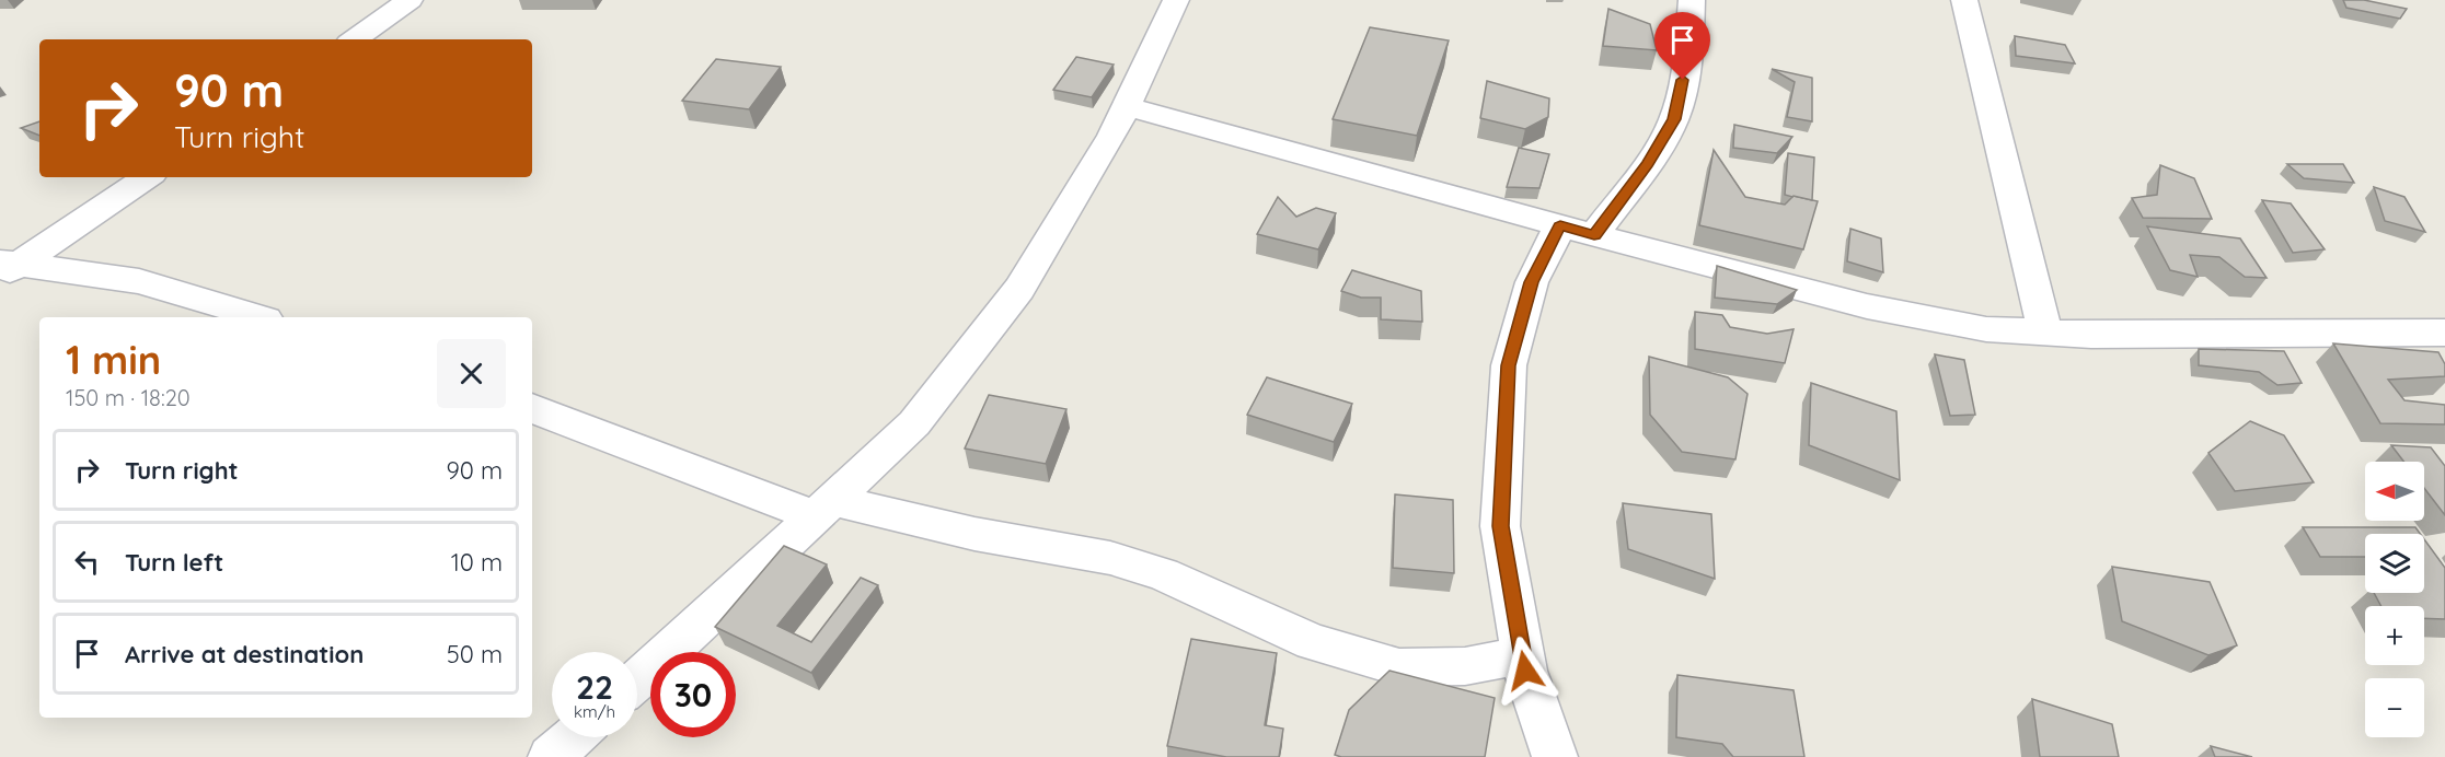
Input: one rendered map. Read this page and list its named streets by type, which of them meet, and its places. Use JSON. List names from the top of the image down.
{
  "north": "left",
  "page": {
    "turn": ["90 m", "Turn right"],
    "heading": ["1 min", "150 m · 18:20"],
    "list": [
      {
        "name": "Turn right",
        "value": "90 m"
      },
      {
        "name": "Turn left",
        "value": "10 m"
      },
      {
        "name": "Arrive at destination",
        "value": "50 m"
      }
    ],
    "map_buttons": ["+", "−"],
    "speed": "22 km/h",
    "limit": "30"
  }
}
